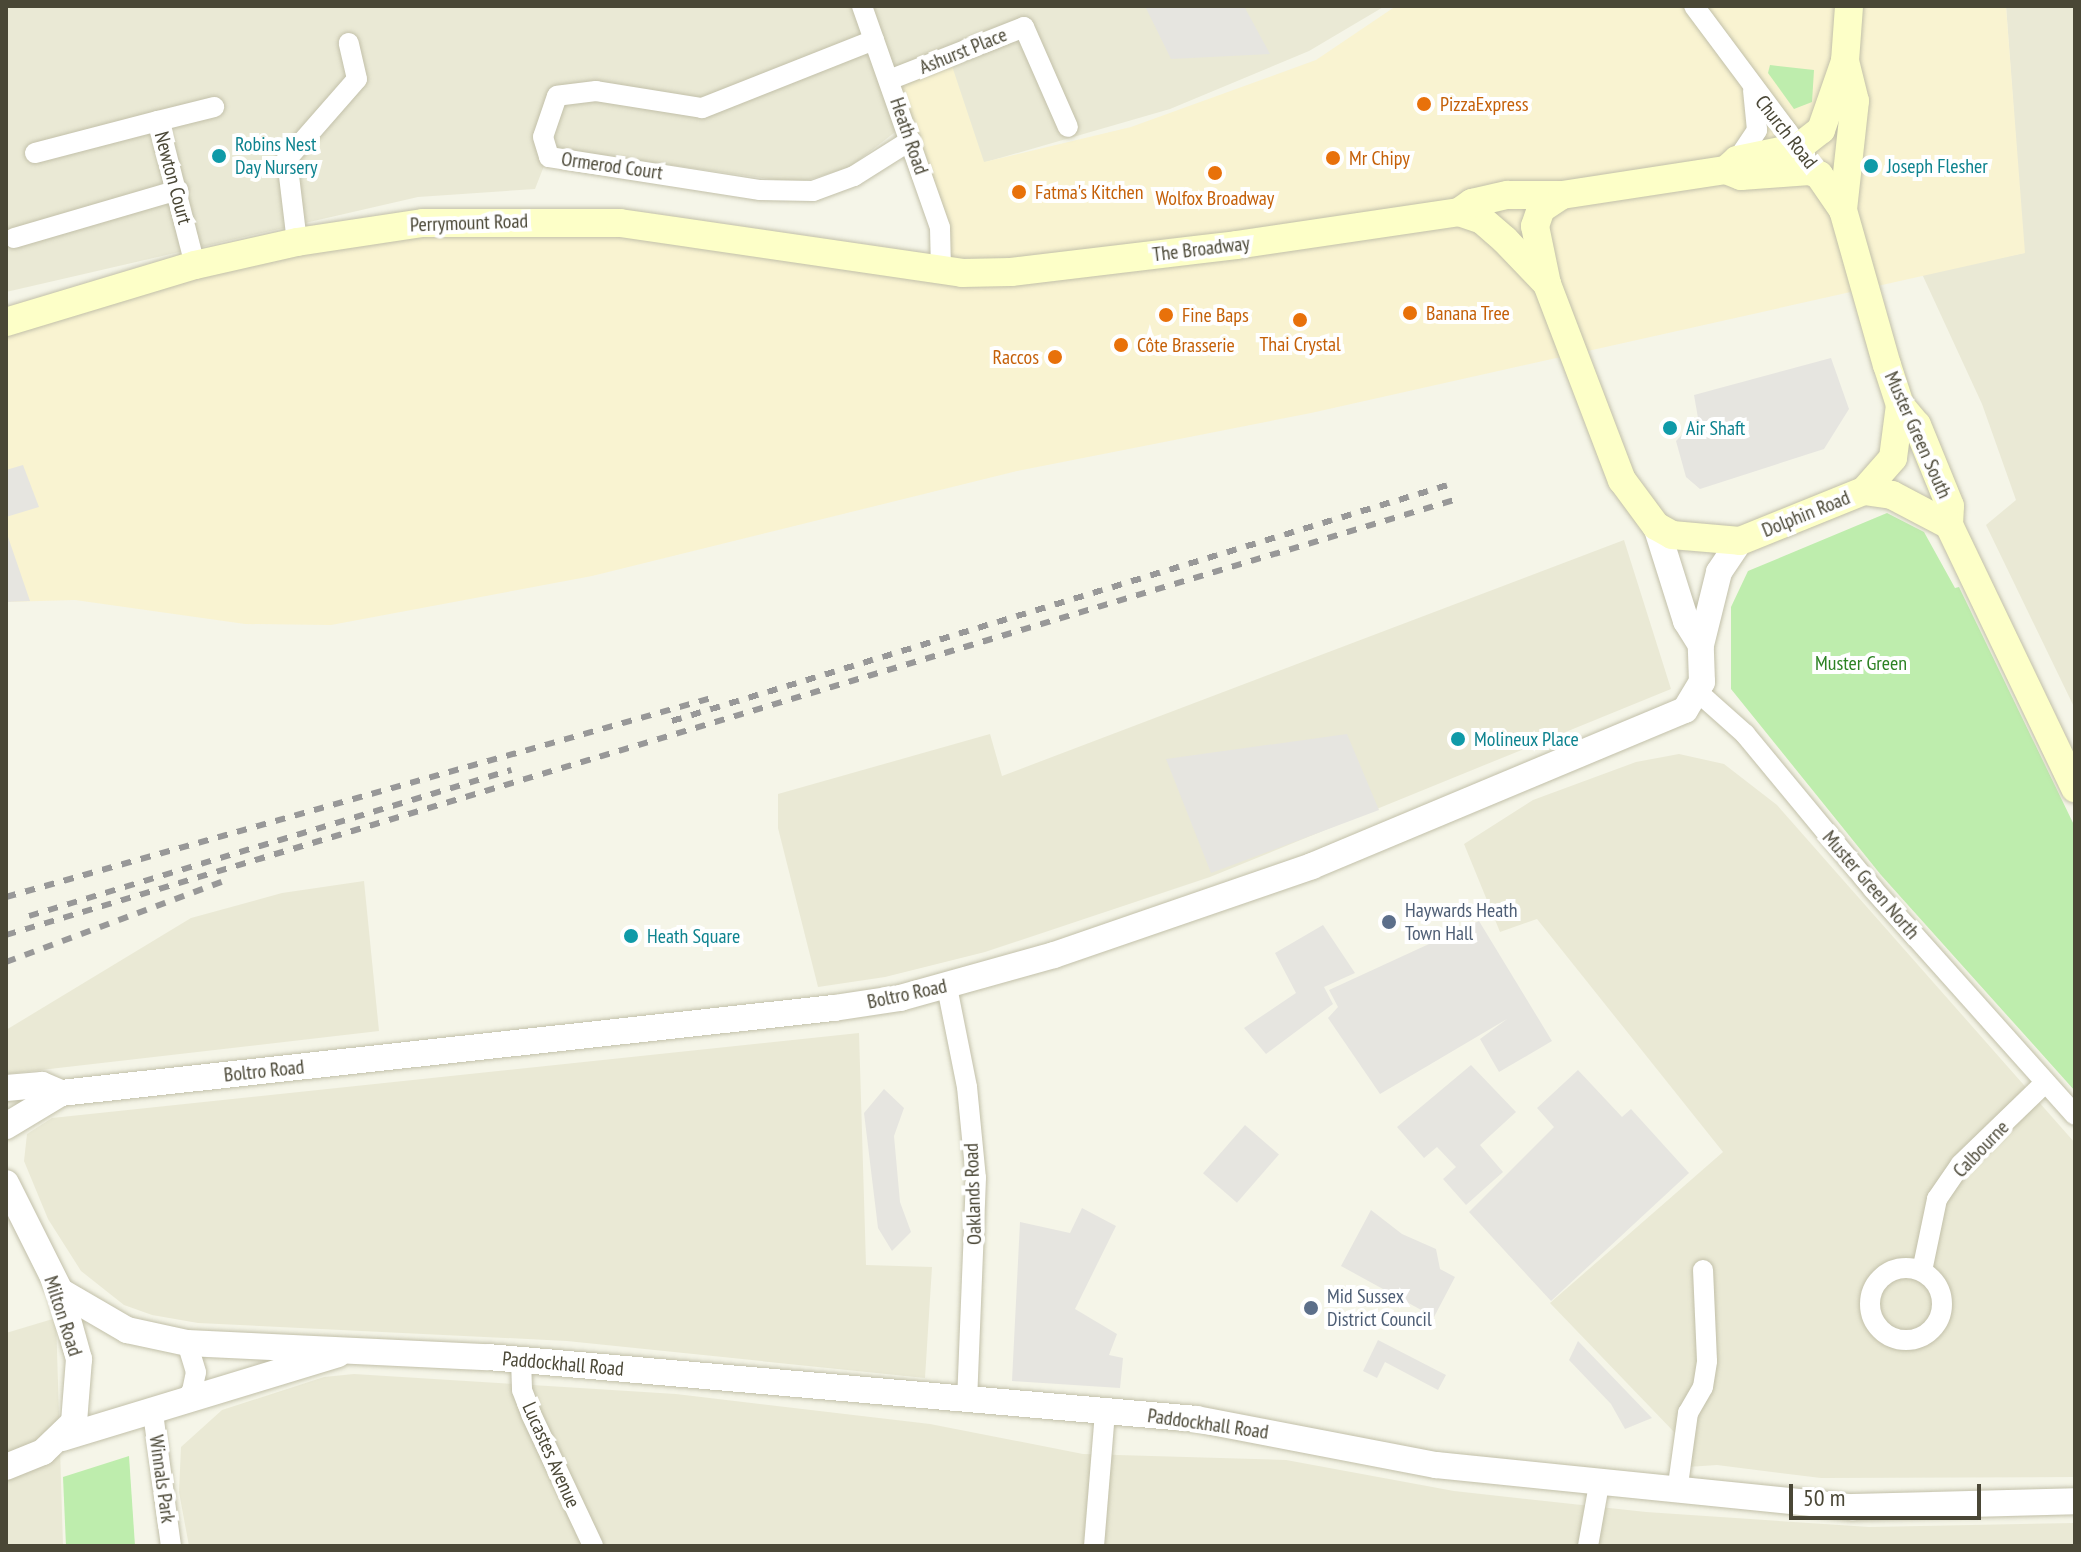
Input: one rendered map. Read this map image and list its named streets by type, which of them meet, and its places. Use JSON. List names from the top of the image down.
{
  "streets": {
    "main road": [
      "Perrymount Road",
      "The Broadway",
      "Muster Green South",
      "Dolphin Road"
    ],
    "street": [
      "Ashurst Place",
      "Church Road",
      "Heath Road",
      "Ormerod Court",
      "Newton Court",
      "Muster Green North",
      "Boltro Road",
      "Calbourne",
      "Oaklands Road",
      "Milton Road",
      "Paddockhall Road",
      "Lucastes Avenue",
      "Winnals Park"
    ]
  },
  "crossings": [
    ["Ashurst Place", "Heath Road"],
    ["Church Road", "The Broadway"],
    ["Heath Road", "Ormerod Court"],
    ["Heath Road", "Perrymount Road"],
    ["Heath Road", "The Broadway"],
    ["Newton Court", "Perrymount Road"],
    ["Perrymount Road", "The Broadway"],
    ["Muster Green South", "Dolphin Road"],
    ["Muster Green North", "Boltro Road"],
    ["Muster Green North", "Calbourne"],
    ["Boltro Road", "Oaklands Road"],
    ["Oaklands Road", "Paddockhall Road"],
    ["Milton Road", "Paddockhall Road"],
    ["Paddockhall Road", "Lucastes Avenue"],
    ["Paddockhall Road", "Winnals Park"]
  ],
  "parks": ["Muster Green"],
  "places": [
    "PizzaExpress",
    "Robins Nest Day Nursery",
    "Mr Chipy",
    "Joseph Flesher",
    "Wolfox Broadway",
    "Fatma's Kitchen",
    "Banana Tree",
    "Fine Baps",
    "Thai Crystal",
    "Côte Brasserie",
    "Raccos",
    "Air Shaft",
    "Molineux Place",
    "Haywards Heath Town Hall",
    "Heath Square",
    "Mid Sussex District Council"
  ],
  "scale_bar": "50 m"
}
